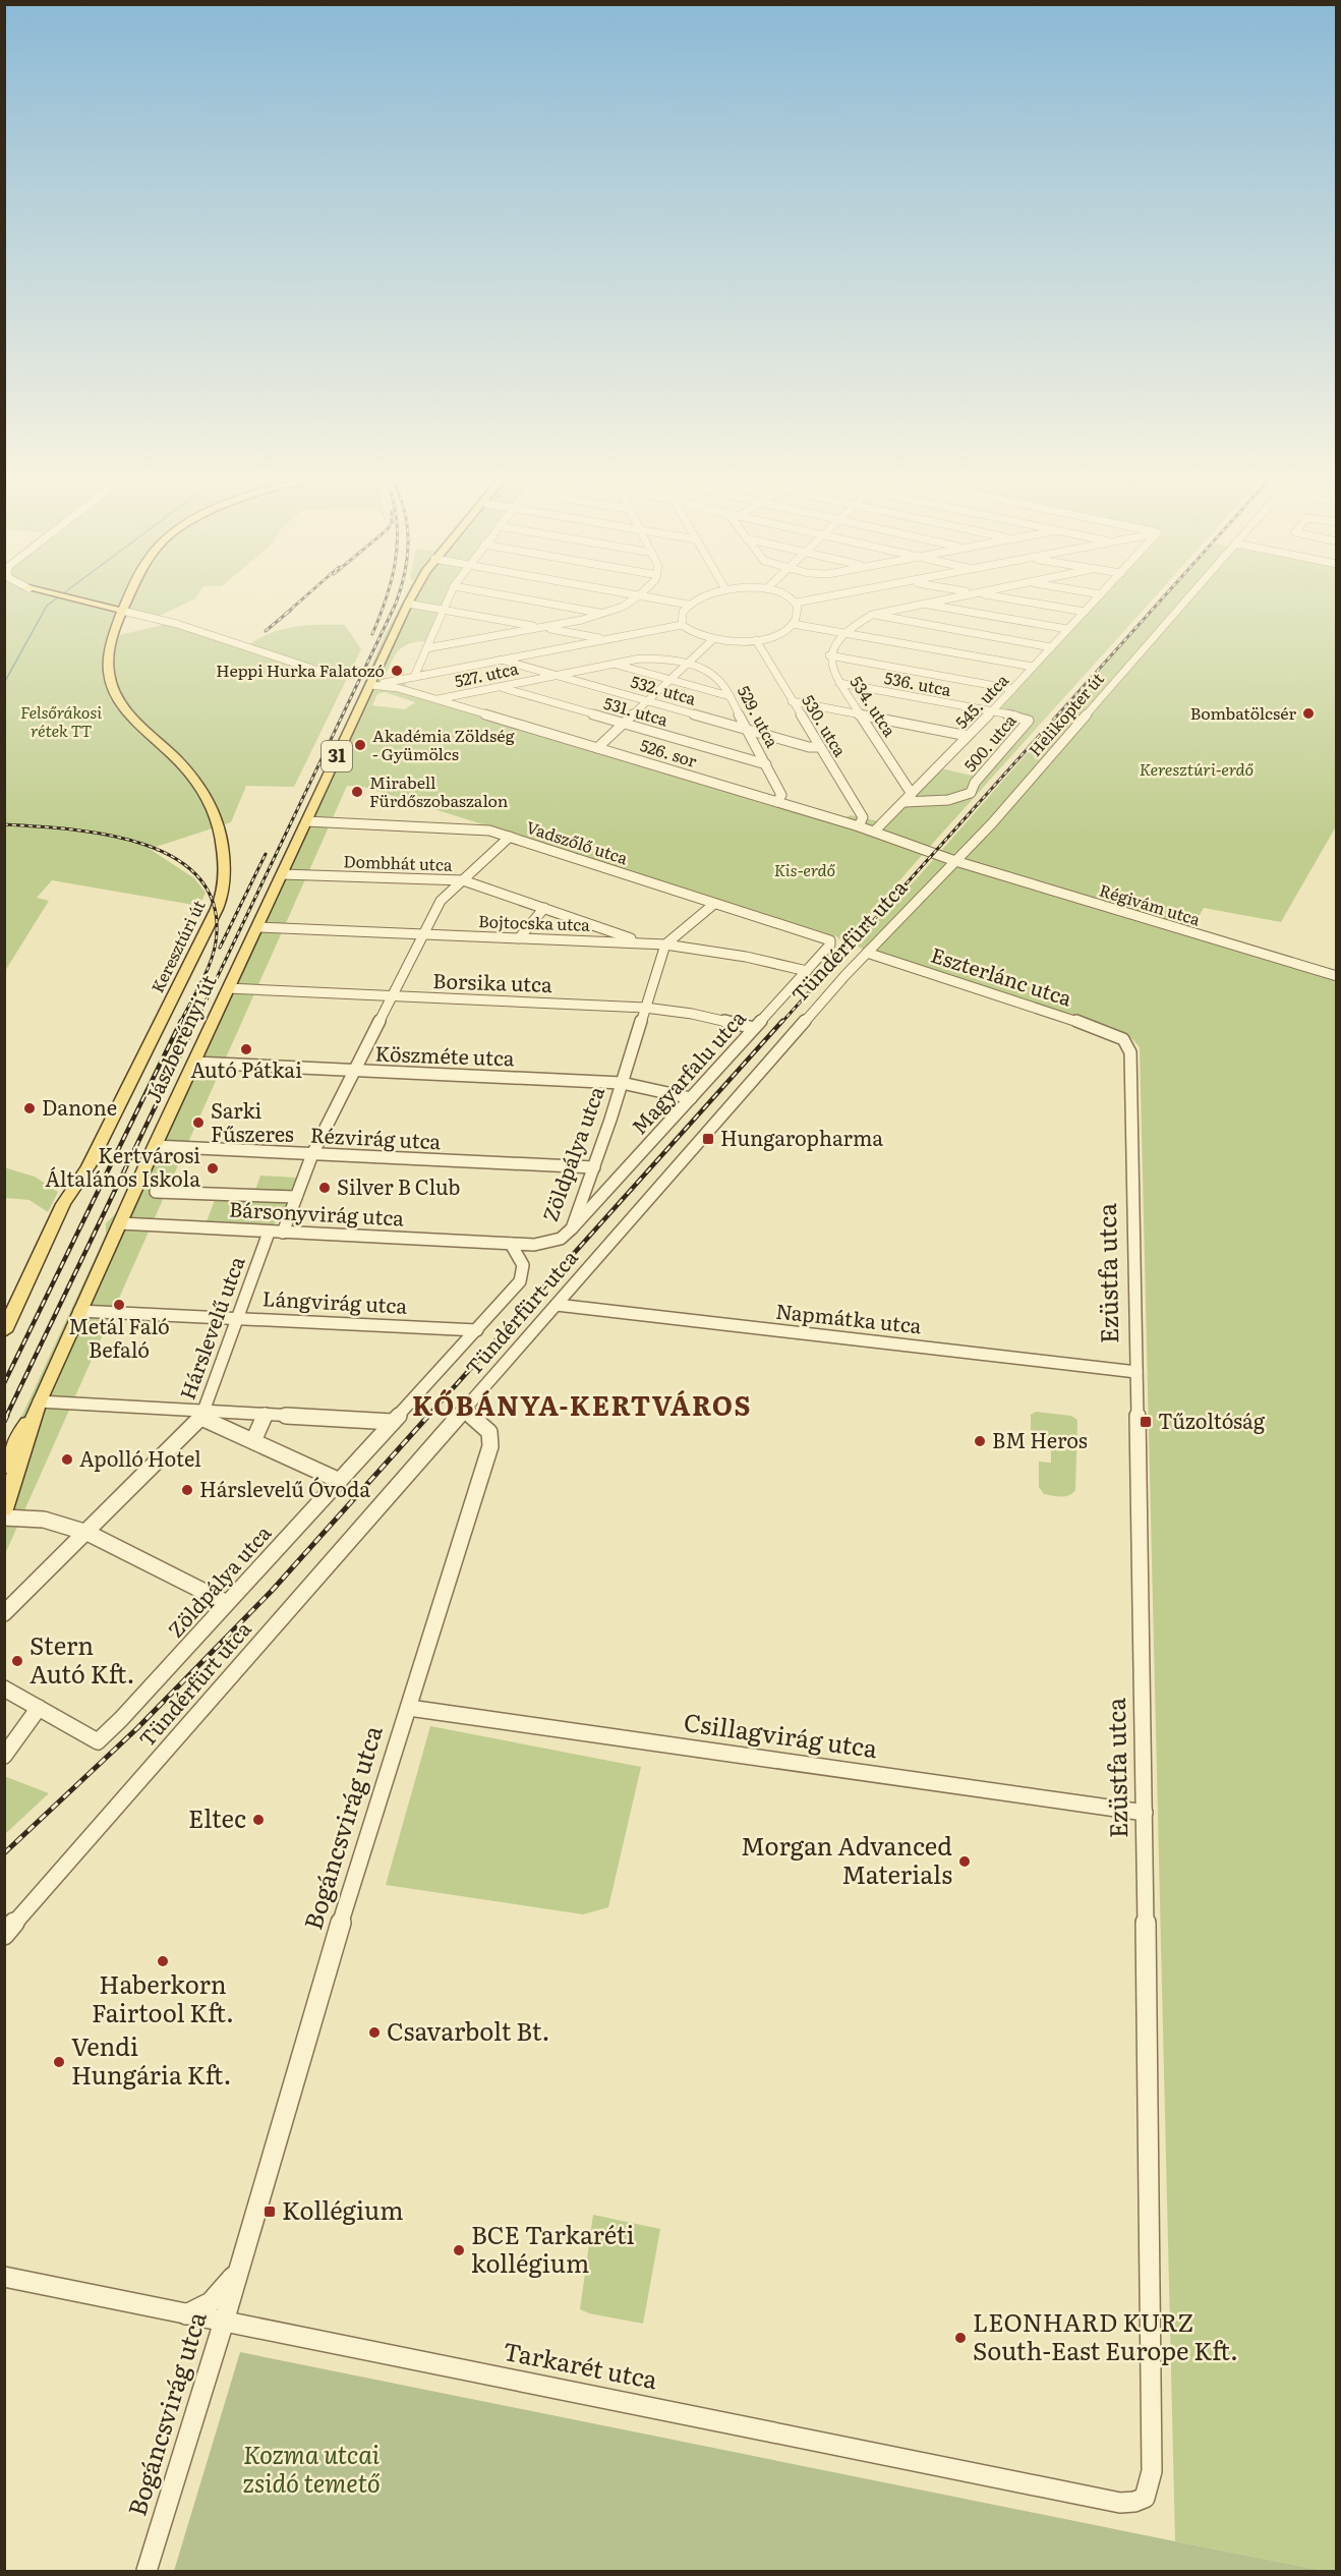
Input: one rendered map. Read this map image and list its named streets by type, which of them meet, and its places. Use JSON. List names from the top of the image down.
{
  "streets": {
    "main road": ["31", "Keresztúri út", "Jászberényi út"],
    "street": [
      "527. utca",
      "536. utca",
      "532. utca",
      "545. utca",
      "534. utca",
      "531. utca",
      "Helikopter út",
      "529. utca",
      "530. utca",
      "500. utca",
      "526. sor",
      "Vadszőlő utca",
      "Dombhát utca",
      "Régivám utca",
      "Bojtocska utca",
      "Tündérfürt utca",
      "Eszterlánc utca",
      "Borsika utca",
      "Köszméte utca",
      "Magyarfalu utca",
      "Rézvirág utca",
      "Zöldpálya utca",
      "Bársonyvirág utca",
      "Ezüstfa utca",
      "Lángvirág utca",
      "Napmátka utca",
      "Hárslevelű utca",
      "Csillagvirág utca",
      "Bogáncsvirág utca",
      "Tarkarét utca"
    ]
  },
  "crossings": [
    ["527. utca", "532. utca"],
    ["527. utca", "531. utca"],
    ["527. utca", "529. utca"],
    ["527. utca", "526. sor"],
    ["536. utca", "545. utca"],
    ["536. utca", "534. utca"],
    ["536. utca", "500. utca"],
    ["532. utca", "529. utca"],
    ["532. utca", "530. utca"],
    ["545. utca", "534. utca"],
    ["545. utca", "500. utca"],
    ["545. utca", "526. sor"],
    ["531. utca", "529. utca"],
    ["Helikopter út", "526. sor"],
    ["Helikopter út", "Régivám utca"],
    ["Helikopter út", "Tündérfürt utca"],
    ["529. utca", "526. sor"],
    ["530. utca", "526. sor"],
    ["526. sor", "31"],
    ["526. sor", "Régivám utca"],
    ["526. sor", "Tündérfürt utca"],
    ["526. sor", "Jászberényi út"],
    ["31", "Jászberényi út"],
    ["Vadszőlő utca", "Jászberényi út"],
    ["Vadszőlő utca", "Magyarfalu utca"],
    ["Dombhát utca", "Bojtocska utca"],
    ["Dombhát utca", "Jászberényi út"],
    ["Régivám utca", "Tündérfürt utca"],
    ["Bojtocska utca", "Jászberényi út"],
    ["Bojtocska utca", "Magyarfalu utca"],
    ["Bojtocska utca", "Zöldpálya utca"],
    ["Tündérfürt utca", "Eszterlánc utca"],
    ["Tündérfürt utca", "Napmátka utca"],
    ["Tündérfürt utca", "Bogáncsvirág utca"],
    ["Eszterlánc utca", "Ezüstfa utca"],
    ["Borsika utca", "Jászberényi út"],
    ["Borsika utca", "Magyarfalu utca"],
    ["Borsika utca", "Zöldpálya utca"],
    ["Jászberényi út", "Köszméte utca"],
    ["Jászberényi út", "Rézvirág utca"],
    ["Jászberényi út", "Bársonyvirág utca"],
    ["Jászberényi út", "Lángvirág utca"],
    ["Köszméte utca", "Magyarfalu utca"],
    ["Köszméte utca", "Zöldpálya utca"],
    ["Magyarfalu utca", "Zöldpálya utca"],
    ["Rézvirág utca", "Zöldpálya utca"],
    ["Zöldpálya utca", "Bársonyvirág utca"],
    ["Zöldpálya utca", "Lángvirág utca"],
    ["Bársonyvirág utca", "Hárslevelű utca"],
    ["Ezüstfa utca", "Napmátka utca"],
    ["Ezüstfa utca", "Csillagvirág utca"],
    ["Ezüstfa utca", "Tarkarét utca"],
    ["Lángvirág utca", "Hárslevelű utca"],
    ["Csillagvirág utca", "Bogáncsvirág utca"],
    ["Bogáncsvirág utca", "Tarkarét utca"]
  ],
  "districts": ["KŐBÁNYA-KERTVÁROS"],
  "parks": [
    "Felsőrákosi rétek TT",
    "Keresztúri-erdő",
    "Kis-erdő",
    "Kozma utcai zsidó temető"
  ],
  "places": {
    "other": [
      "Heppi Hurka Falatozó",
      "Bombatölcsér",
      "Akadémia Zöldség - Gyümölcs",
      "Mirabell Fürdőszobaszalon",
      "Autó Pátkai",
      "Danone",
      "Sarki Fűszeres",
      "Kertvárosi Általános Iskola",
      "Silver B Club",
      "Metál Faló Befaló",
      "BM Heros",
      "Apolló Hotel",
      "Hárslevelű Óvoda",
      "Stern Autó Kft.",
      "Eltec",
      "Morgan Advanced Materials",
      "Haberkorn Fairtool Kft.",
      "Csavarbolt Bt.",
      "Vendi Hungária Kft.",
      "BCE Tarkaréti kollégium",
      "LEONHARD KURZ South-East Europe Kft."
    ],
    "transit": ["Hungaropharma", "Tűzoltóság", "Kollégium"]
  }
}
